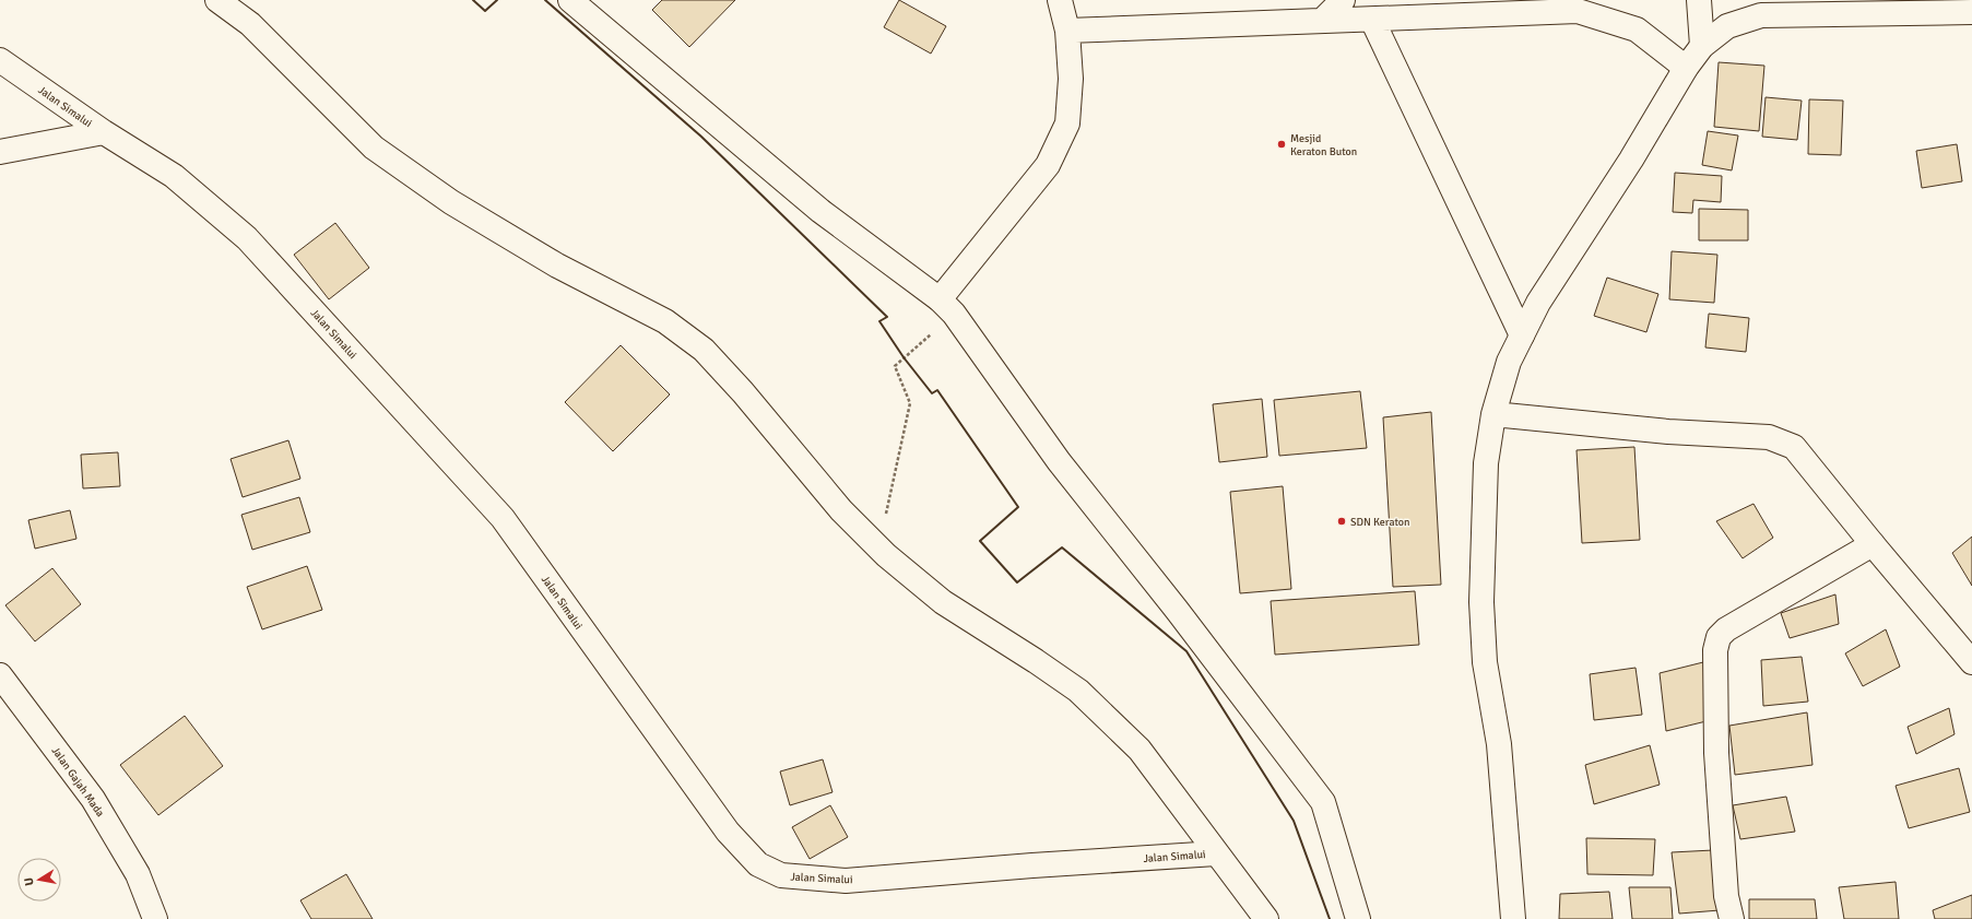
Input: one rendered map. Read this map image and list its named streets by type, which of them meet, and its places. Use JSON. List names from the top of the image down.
{
  "streets": {
    "main road": ["Jalan Simalui", "Jalan Gajah Mada"]
  },
  "places": ["Mesjid Keraton Buton", "SDN Keraton"],
  "north": "left"
}
